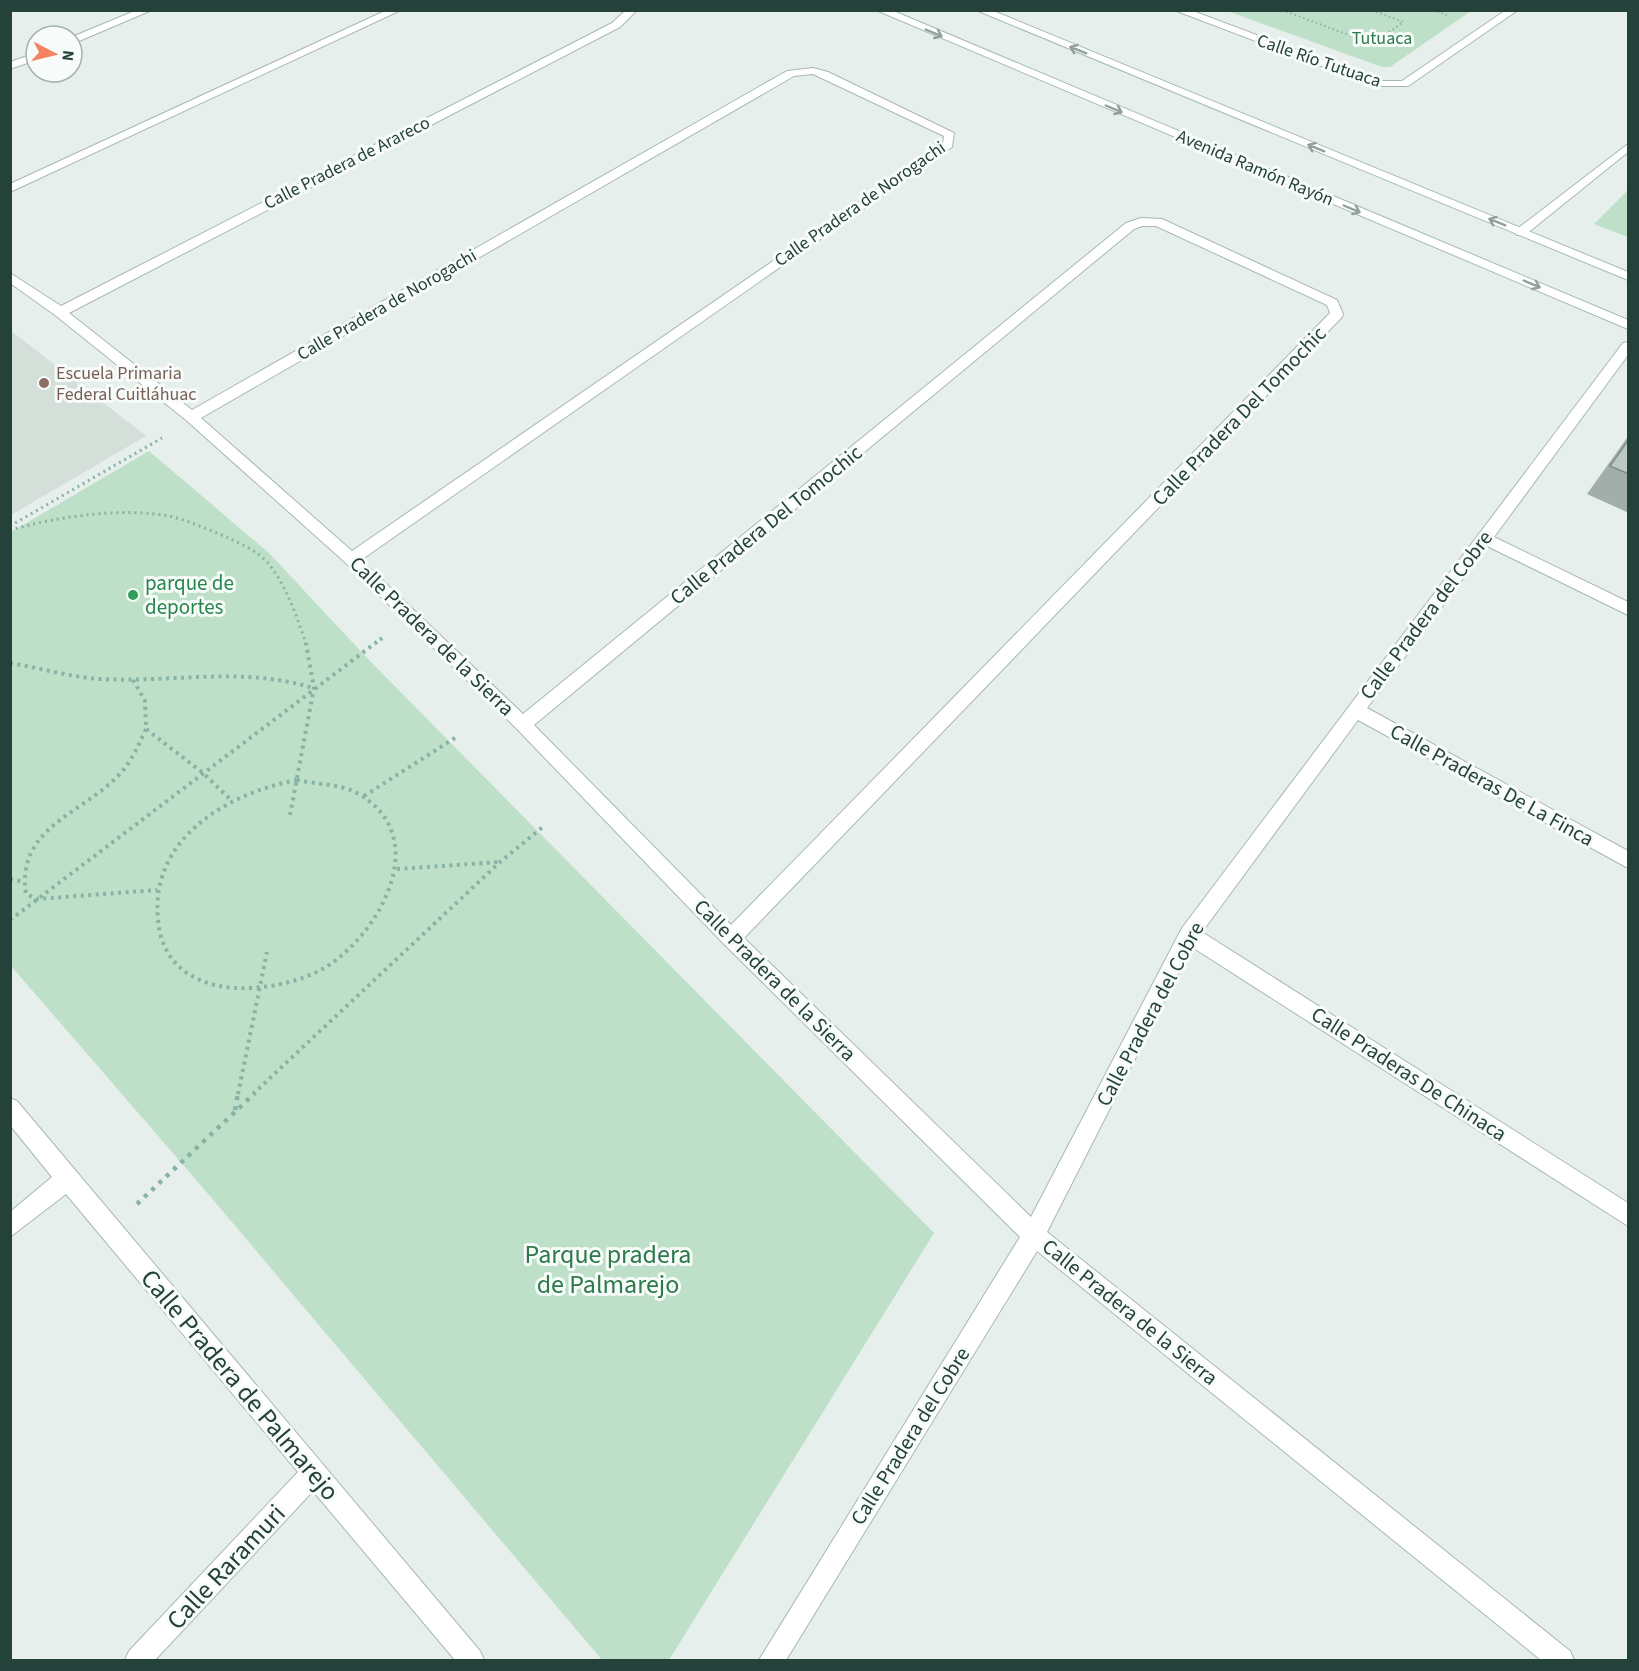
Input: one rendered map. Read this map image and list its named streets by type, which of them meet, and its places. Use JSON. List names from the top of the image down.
{
  "streets": {
    "street": [
      "Calle Río Tutuaca",
      "Calle Pradera de Arareco",
      "Avenida Ramón Rayón",
      "Calle Pradera de Norogachi",
      "Calle Pradera Del Tomochic",
      "Calle Pradera del Cobre",
      "Calle Pradera de la Sierra",
      "Calle Praderas De La Finca",
      "Calle Praderas De Chinaca",
      "Calle Pradera de Palmarejo",
      "Calle Raramuri"
    ]
  },
  "crossings": [
    ["Calle Pradera de Arareco", "Calle Pradera de la Sierra"],
    ["Calle Pradera de Norogachi", "Calle Pradera de la Sierra"],
    ["Calle Pradera Del Tomochic", "Calle Pradera de la Sierra"],
    ["Calle Pradera del Cobre", "Calle Pradera de la Sierra"],
    ["Calle Pradera del Cobre", "Calle Praderas De La Finca"],
    ["Calle Pradera del Cobre", "Calle Praderas De Chinaca"],
    ["Calle Pradera de Palmarejo", "Calle Raramuri"]
  ],
  "parks": ["Tutuaca", "Parque pradera de Palmarejo"],
  "places": ["Escuela Primaria Federal Cuitláhuac", "parque de deportes"],
  "north": "right"
}
